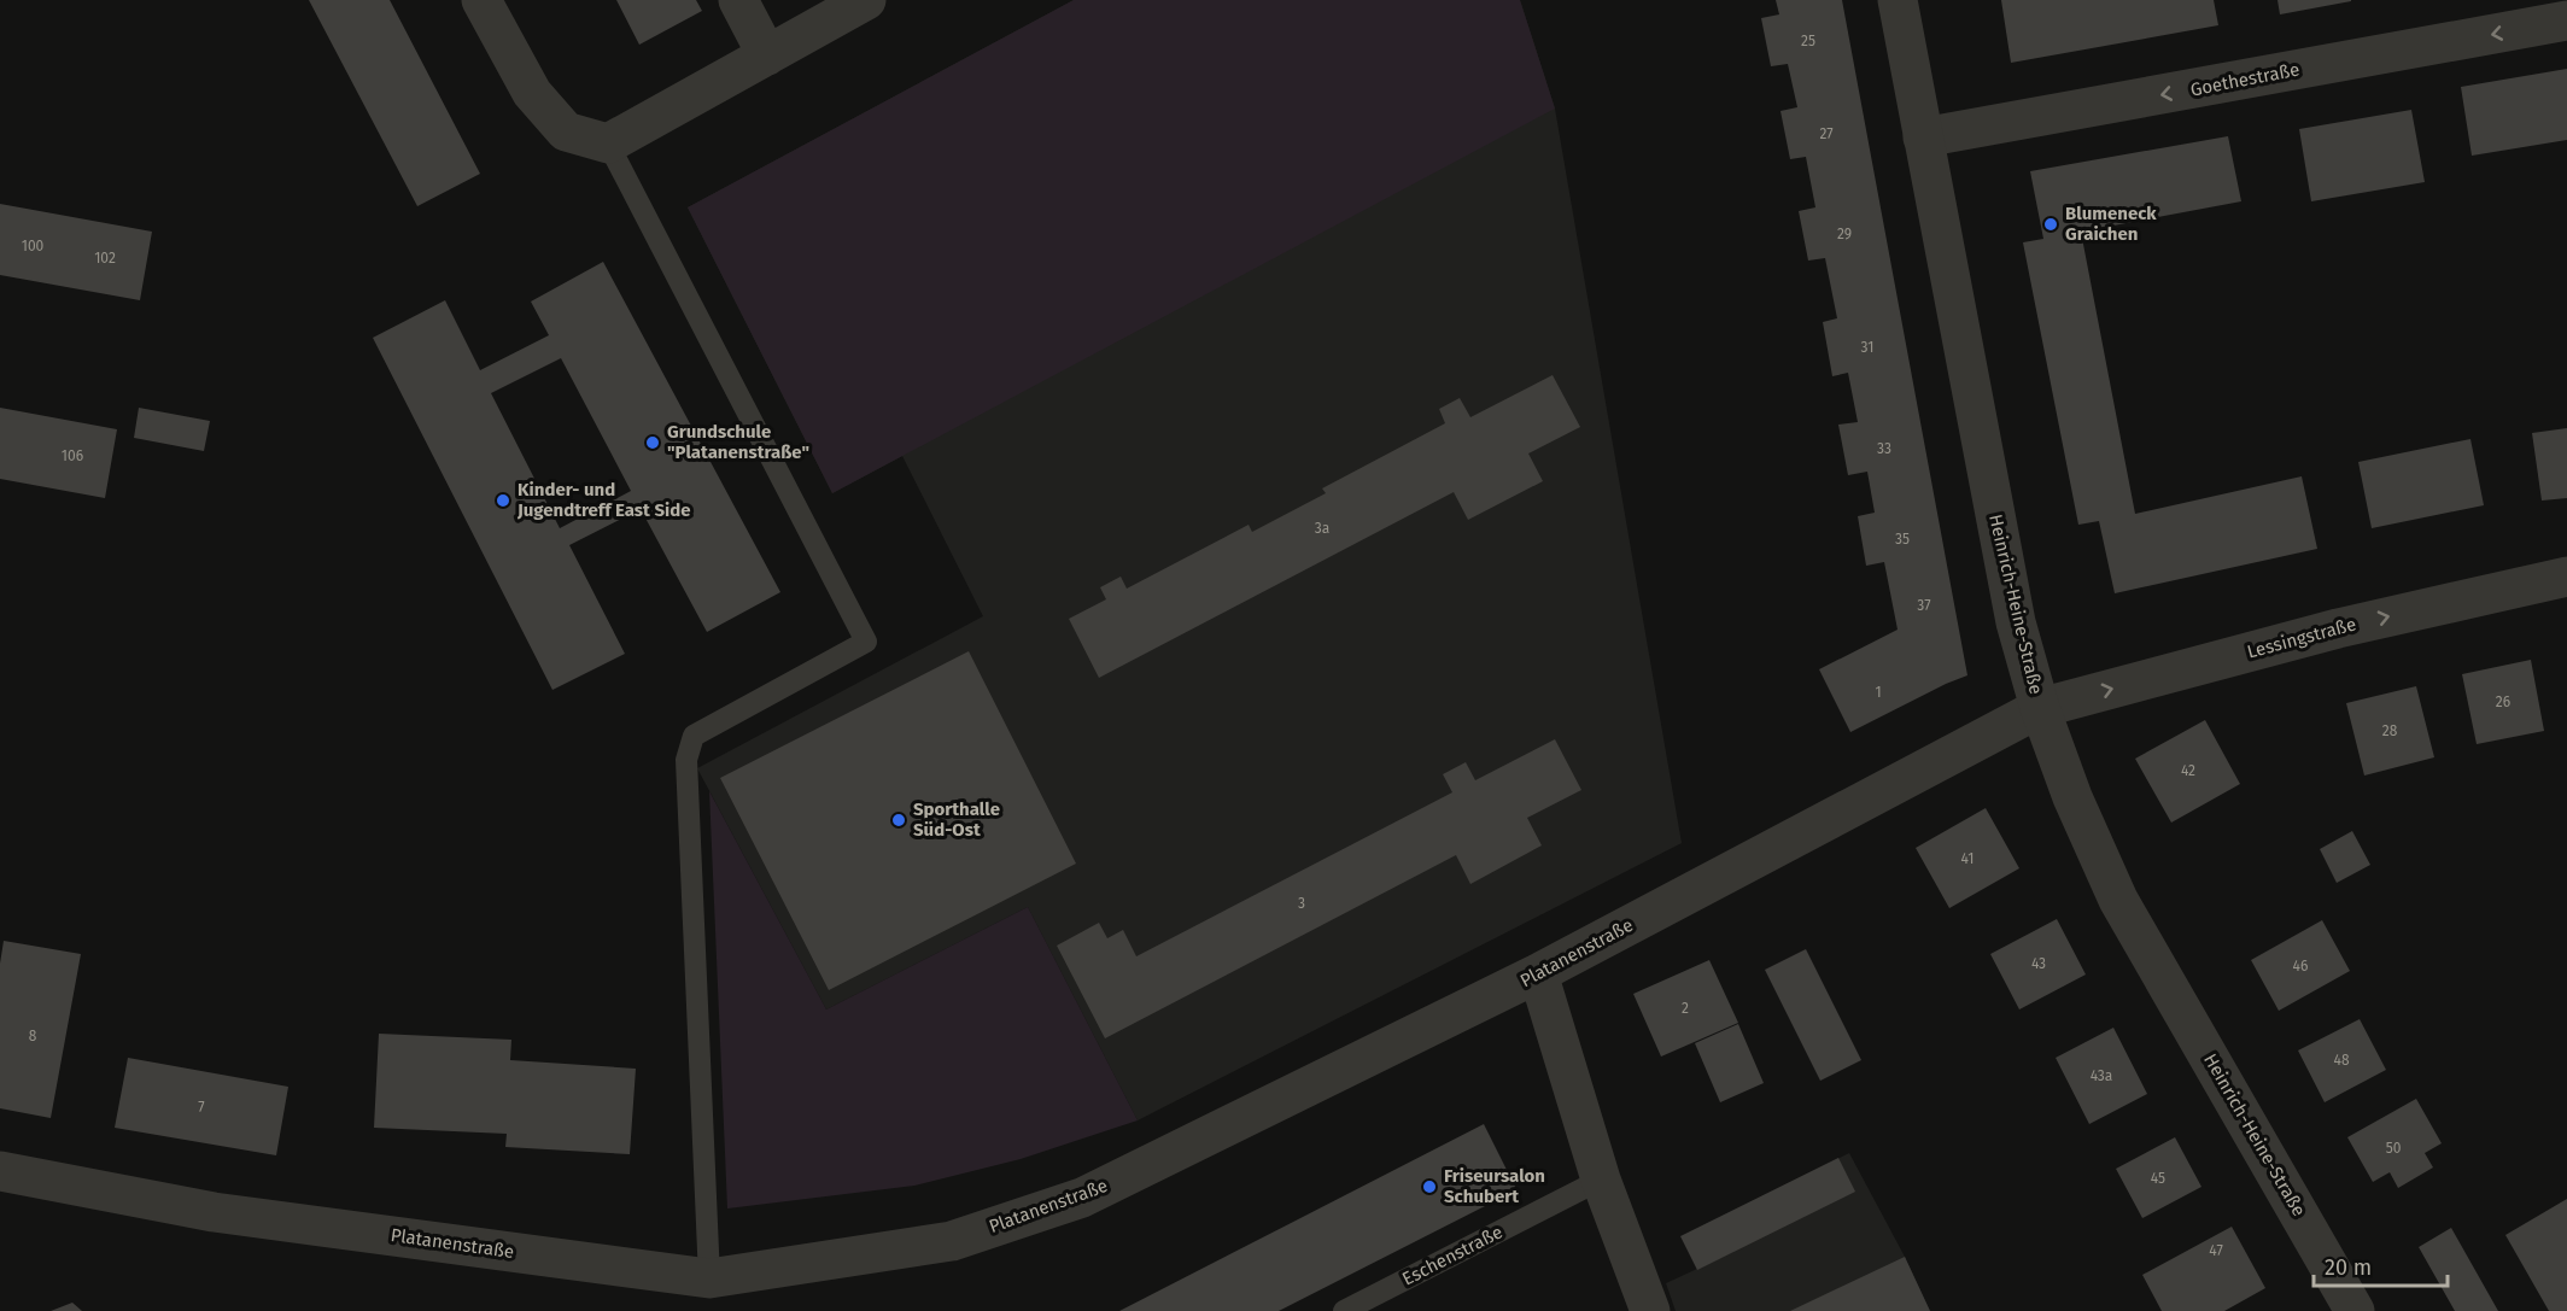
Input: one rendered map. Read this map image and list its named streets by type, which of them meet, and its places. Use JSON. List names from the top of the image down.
{
  "streets": {
    "street": [
      "Goethestraße",
      "Heinrich-Heine-Straße",
      "Lessingstraße",
      "Platanenstraße"
    ],
    "lane": ["Eschenstraße"]
  },
  "crossings": [
    ["Goethestraße", "Heinrich-Heine-Straße"],
    ["Heinrich-Heine-Straße", "Lessingstraße"],
    ["Heinrich-Heine-Straße", "Platanenstraße"],
    ["Lessingstraße", "Platanenstraße"]
  ],
  "one_way": ["Goethestraße", "Lessingstraße"],
  "places": [
    "Blumeneck Graichen",
    "Grundschule \"Platanenstraße\"",
    "Kinder- und Jugendtreff East Side",
    "Sporthalle Süd-Ost",
    "Friseursalon Schubert"
  ],
  "house_numbers": [
    "25",
    "27",
    "29",
    "100",
    "102",
    "31",
    "33",
    "106",
    "3a",
    "35",
    "37",
    "1",
    "26",
    "28",
    "42",
    "41",
    "3",
    "43",
    "46",
    "2",
    "8",
    "48",
    "43a",
    "7",
    "50",
    "45",
    "47"
  ],
  "scale_bar": "20 m"
}
